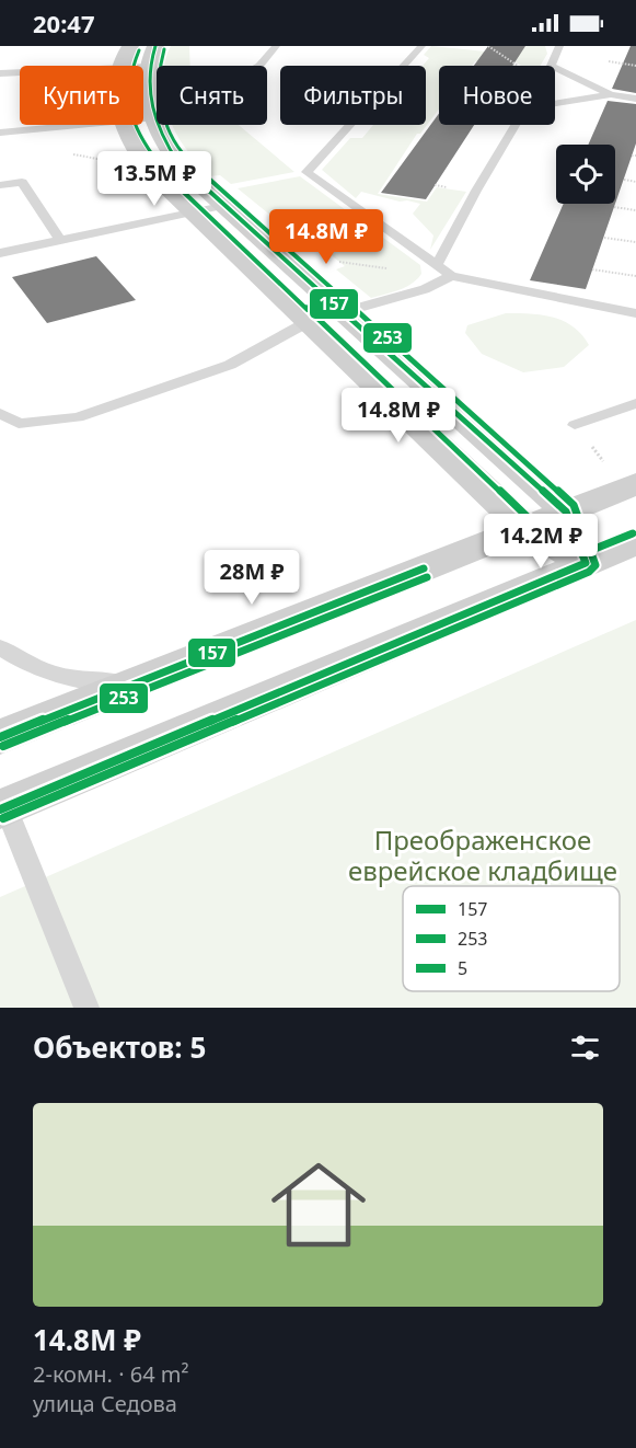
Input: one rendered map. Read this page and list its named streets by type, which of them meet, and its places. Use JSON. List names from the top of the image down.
{
  "parks": ["Преображенское еврейское кладбище"],
  "lines": ["transit line 157", "transit line 253", "transit line 5"],
  "legend": ["157", "253", "5"],
  "page": {
    "status": "20:47",
    "chip": [
      "Купить",
      "Снять",
      "Фильтры",
      "Новое"
    ],
    "price": [
      "13.5M ₽",
      "14.8M ₽",
      "14.8M ₽",
      "14.2M ₽",
      "28M ₽"
    ],
    "heading": "Объектов: 5",
    "list": [
      {
        "name": "14.8M ₽",
        "note": "2-комн. · 64 m² · улица Седова"
      }
    ]
  }
}
